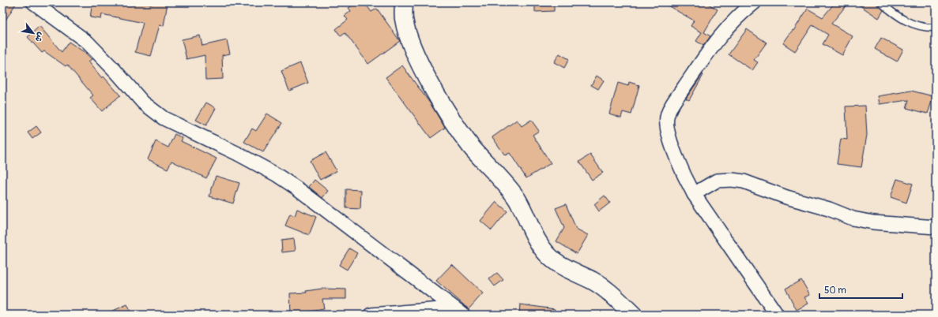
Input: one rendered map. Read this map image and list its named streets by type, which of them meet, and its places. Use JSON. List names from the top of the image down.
{
  "scale_bar": "50 m",
  "north": "bottom right"
}
